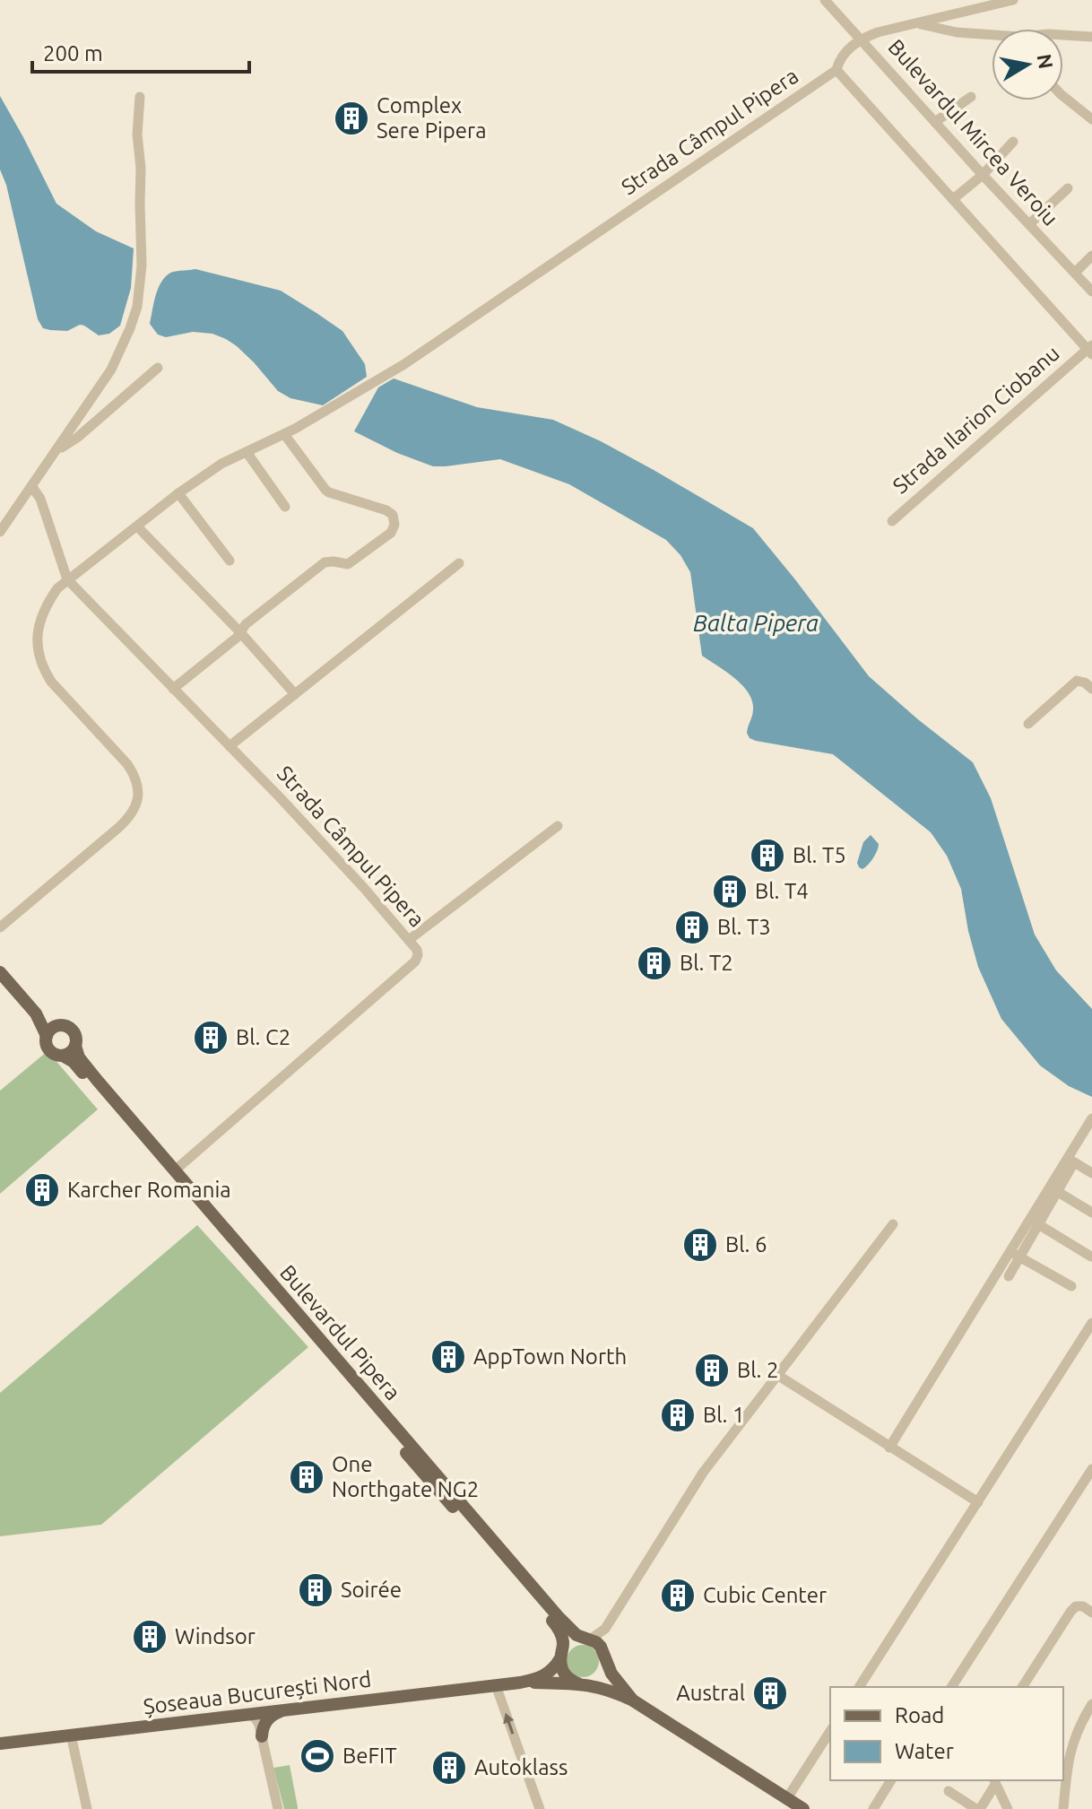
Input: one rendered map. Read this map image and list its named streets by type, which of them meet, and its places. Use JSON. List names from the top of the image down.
{
  "streets": {
    "main road": ["Bulevardul Pipera", "Șoseaua București Nord"],
    "street": ["Strada Câmpul Pipera", "Bulevardul Mircea Veroiu", "Strada Ilarion Ciobanu"]
  },
  "crossings": [
    ["Strada Câmpul Pipera", "Bulevardul Mircea Veroiu"],
    ["Strada Câmpul Pipera", "Bulevardul Pipera"],
    ["Bulevardul Pipera", "Șoseaua București Nord"]
  ],
  "water": ["Balta Pipera"],
  "places": {
    "building": [
      "Complex Sere Pipera",
      "Bl. T5",
      "Bl. T4",
      "Bl. T3",
      "Bl. T2",
      "Bl. C2",
      "Karcher Romania",
      "Bl. 6",
      "AppTown North",
      "Bl. 2",
      "Bl. 1",
      "One Northgate NG2",
      "Soirée",
      "Cubic Center",
      "Windsor",
      "Austral",
      "Autoklass"
    ],
    "sports": ["BeFIT"]
  },
  "legend": ["Road", "Water"],
  "scale_bar": "200 m",
  "north": "right"
}
